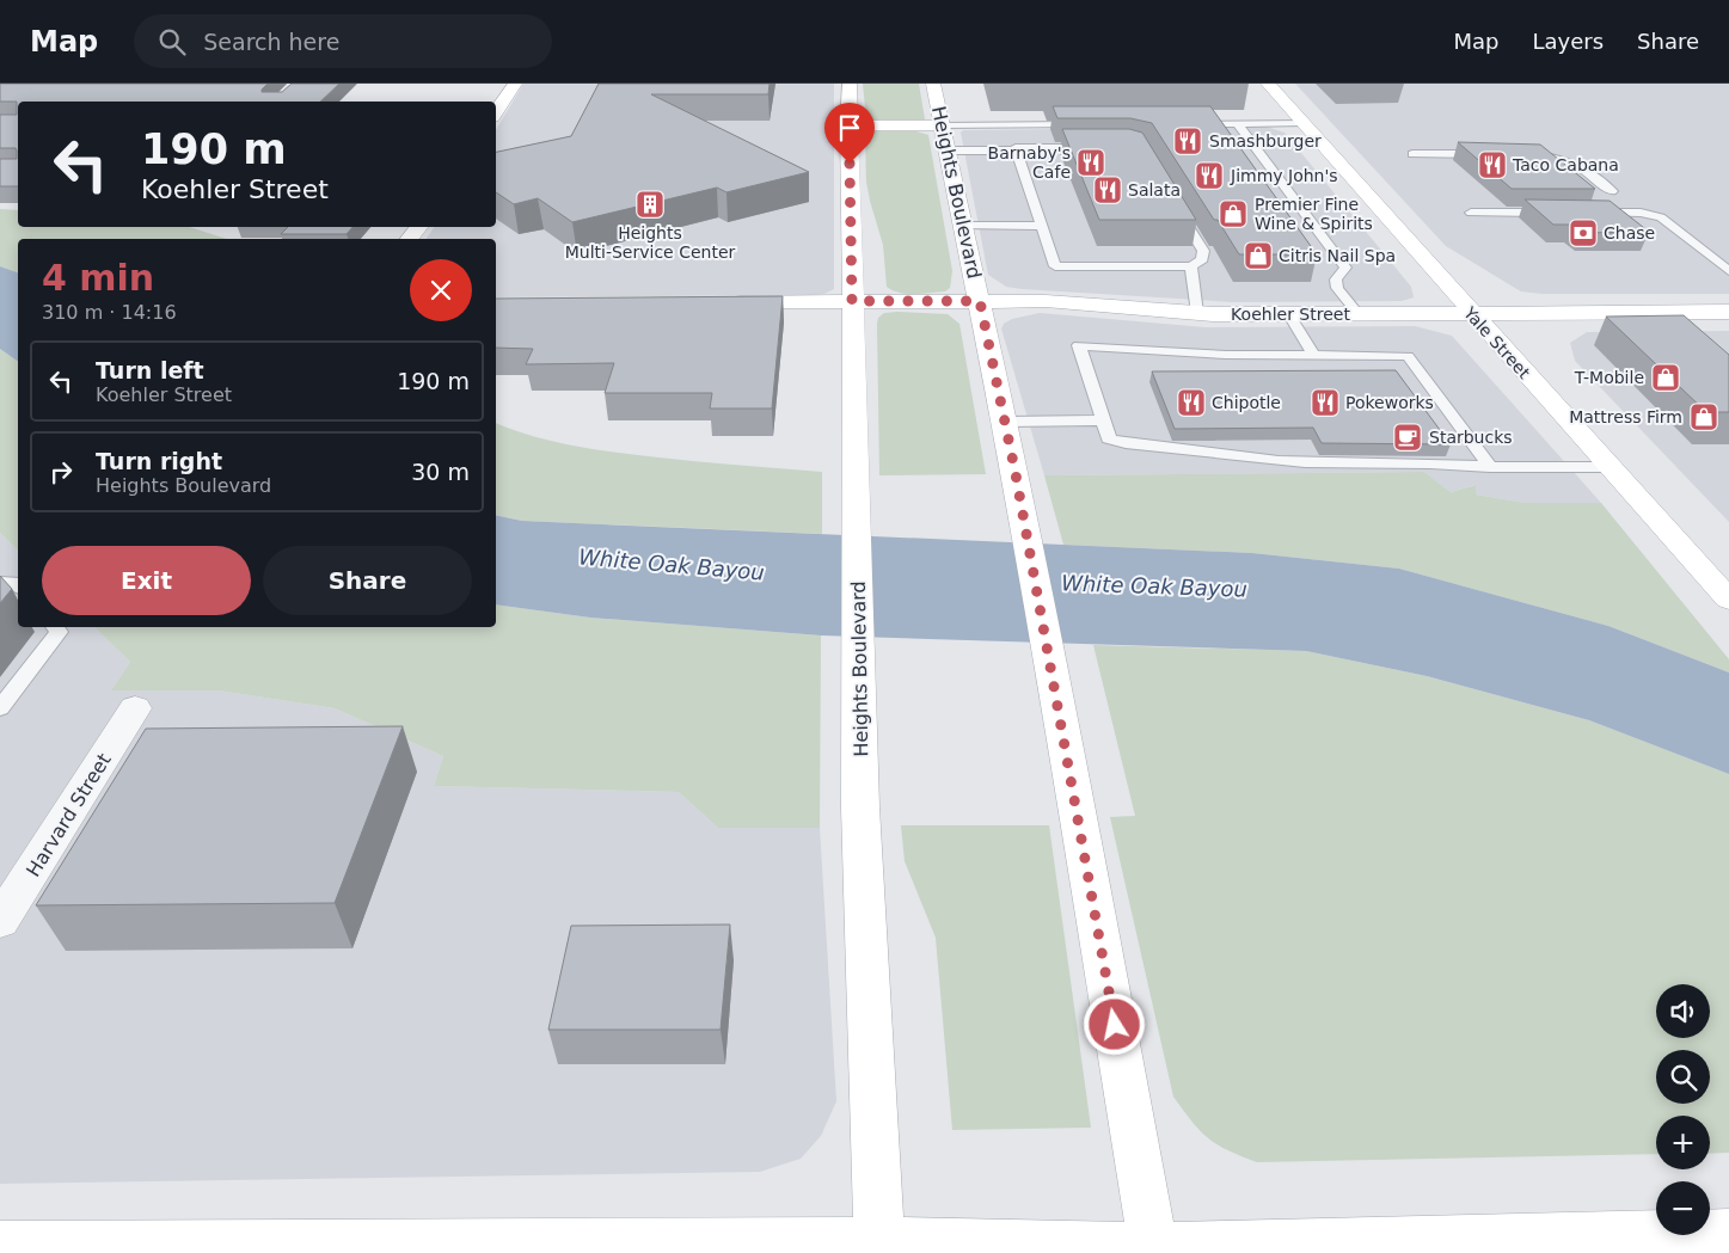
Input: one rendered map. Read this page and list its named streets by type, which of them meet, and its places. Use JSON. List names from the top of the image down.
{
  "streets": {
    "main road": ["Heights Boulevard", "Koehler Street", "Yale Street"],
    "street": ["Harvard Street"]
  },
  "crossings": [
    ["Heights Boulevard", "Koehler Street"],
    ["Koehler Street", "Yale Street"]
  ],
  "water": ["White Oak Bayou"],
  "places": {
    "restaurant": [
      "Smashburger",
      "Barnaby's Cafe",
      "Taco Cabana",
      "Jimmy John's",
      "Salata",
      "Chipotle",
      "Pokeworks"
    ],
    "building": ["Heights Multi-Service Center"],
    "shop": [
      "Premier Fine Wine & Spirits",
      "Citris Nail Spa",
      "T-Mobile",
      "Mattress Firm"
    ],
    "bank": ["Chase"],
    "cafe": ["Starbucks"]
  },
  "page": {
    "header": "Map",
    "search": "Search here",
    "nav": ["Map", "Layers", "Share"],
    "turn": ["190 m", "Koehler Street"],
    "heading": ["4 min", "310 m · 14:16"],
    "list": [
      {
        "name": "Turn left",
        "note": "Koehler Street",
        "value": "190 m"
      },
      {
        "name": "Turn right",
        "note": "Heights Boulevard",
        "value": "30 m"
      }
    ],
    "buttons": ["Exit", "Share"],
    "map_buttons": ["+", "−"]
  }
}
